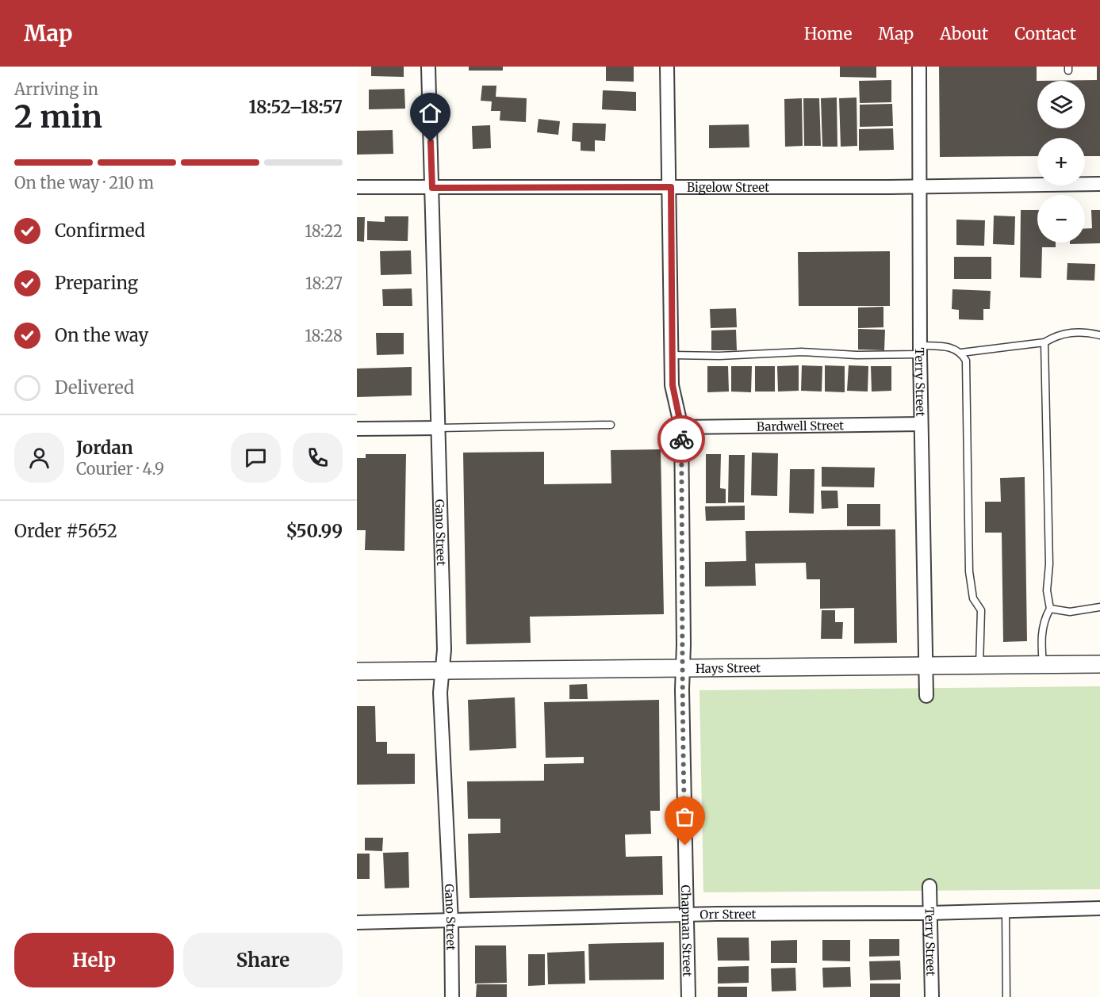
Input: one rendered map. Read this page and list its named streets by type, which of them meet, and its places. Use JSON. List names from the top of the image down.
{
  "streets": {
    "street": [
      "Bigelow Street",
      "Terry Street",
      "Bardwell Street",
      "Gano Street",
      "Hays Street",
      "Orr Street",
      "Chapman Street"
    ]
  },
  "crossings": [
    ["Bigelow Street", "Terry Street"],
    ["Bigelow Street", "Gano Street"],
    ["Bigelow Street", "Chapman Street"],
    ["Terry Street", "Bardwell Street"],
    ["Terry Street", "Hays Street"],
    ["Terry Street", "Orr Street"],
    ["Bardwell Street", "Chapman Street"],
    ["Gano Street", "Hays Street"],
    ["Gano Street", "Orr Street"],
    ["Hays Street", "Chapman Street"],
    ["Orr Street", "Chapman Street"]
  ],
  "page": {
    "header": "Map",
    "nav": [
      "Home",
      "Map",
      "About",
      "Contact"
    ],
    "heading": ["2 min", "Arriving in", "18:52–18:57"],
    "panel": [
      "Jordan",
      "Courier · 4.9",
      "Order #5652",
      "$50.99"
    ],
    "map_buttons": ["+", "−"],
    "bar": "On the way · 210 m",
    "list": [
      ["Confirmed", "18:22"],
      ["Preparing", "18:27"],
      ["On the way", "18:28"],
      "Delivered"
    ],
    "buttons": ["Help", "Share"]
  }
}
